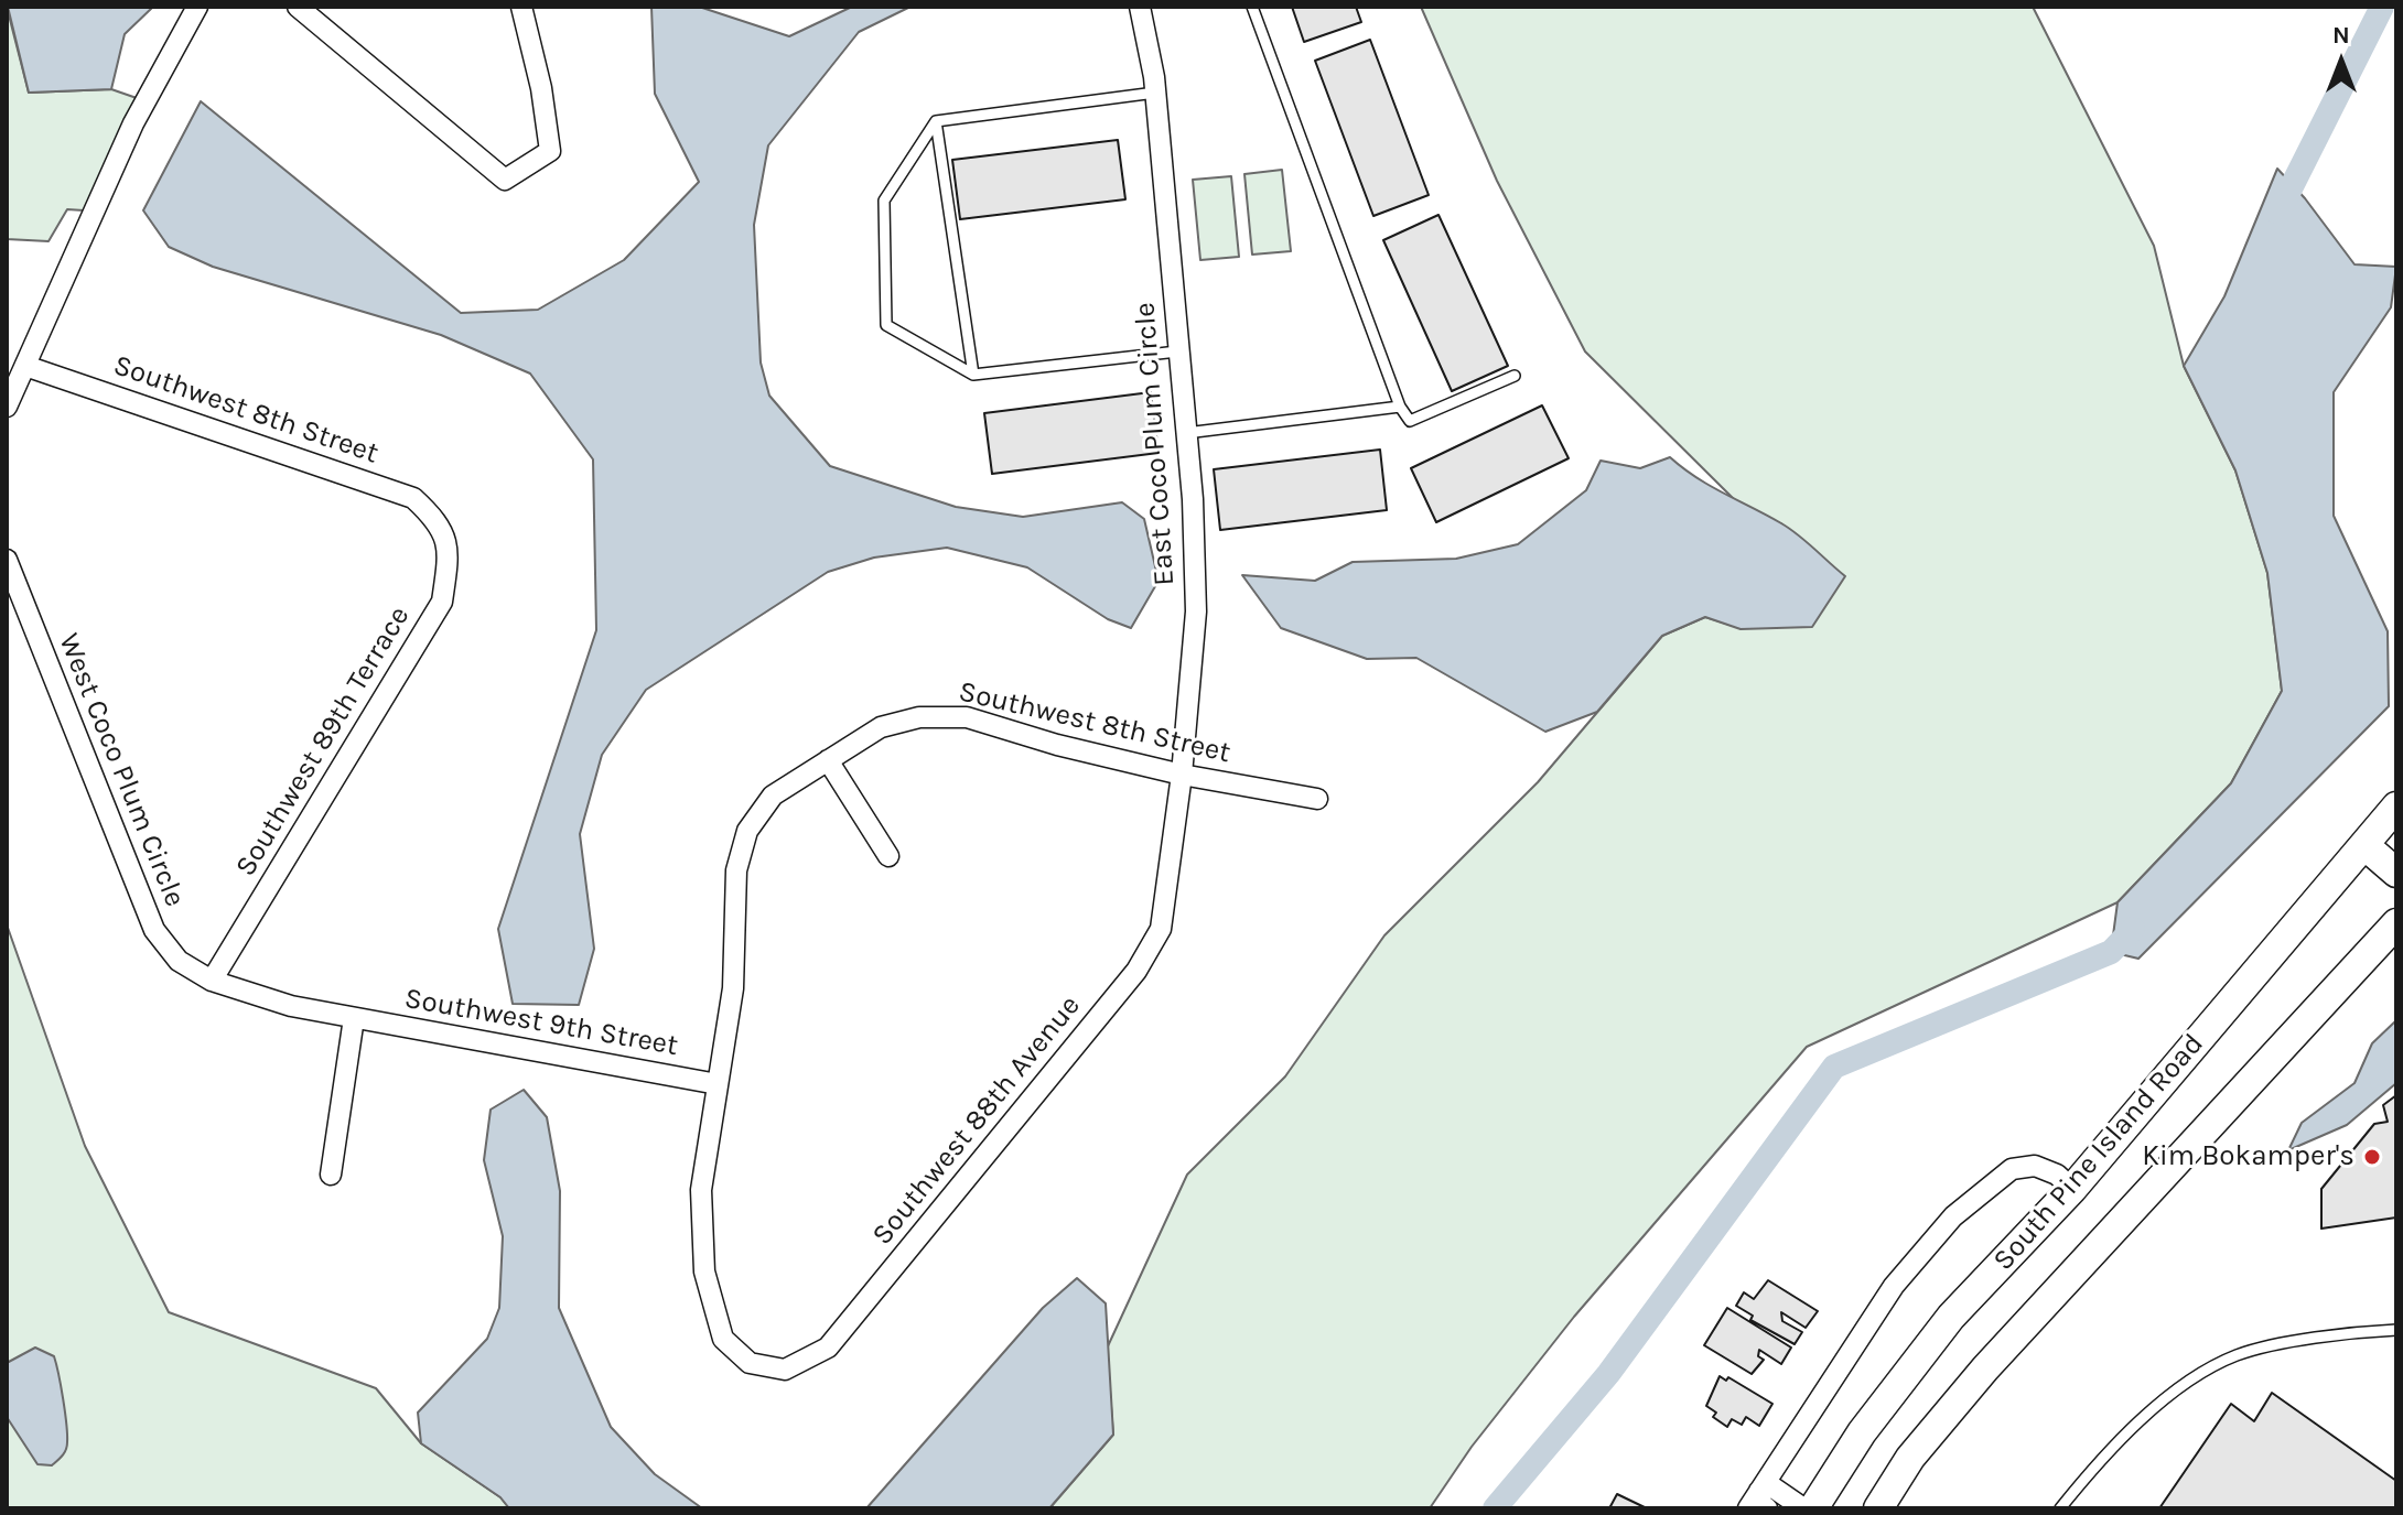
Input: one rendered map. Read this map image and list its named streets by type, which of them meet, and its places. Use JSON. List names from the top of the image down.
{
  "streets": {
    "main road": ["South Pine Island Road"],
    "street": [
      "Southwest 8th Street",
      "East Coco Plum Circle",
      "Southwest 89th Terrace",
      "West Coco Plum Circle",
      "Southwest 9th Street",
      "Southwest 88th Avenue"
    ]
  },
  "crossings": [
    ["Southwest 8th Street", "East Coco Plum Circle"],
    ["Southwest 8th Street", "Southwest 89th Terrace"],
    ["Southwest 8th Street", "Southwest 9th Street"],
    ["Southwest 8th Street", "Southwest 88th Avenue"],
    ["East Coco Plum Circle", "Southwest 88th Avenue"],
    ["Southwest 89th Terrace", "West Coco Plum Circle"],
    ["West Coco Plum Circle", "Southwest 9th Street"],
    ["Southwest 9th Street", "Southwest 88th Avenue"]
  ],
  "places": ["Kim Bokamper's"],
  "north": "top"
}
